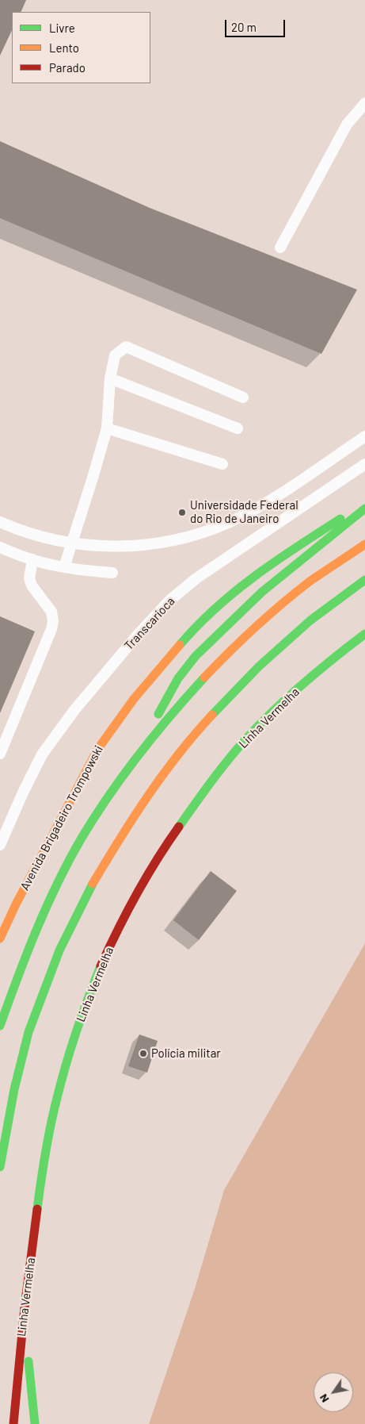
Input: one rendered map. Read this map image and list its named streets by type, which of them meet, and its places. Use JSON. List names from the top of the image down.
{
  "streets": {
    "main road": ["Linha Vermelha", "Avenida Brigadeiro Trompowski"],
    "lane": ["Transcarioca"]
  },
  "places": ["Universidade Federal do Rio de Janeiro", "Polícia militar"],
  "legend": ["Livre", "Lento", "Parado"],
  "scale_bar": "20 m",
  "north": "bottom left"
}
